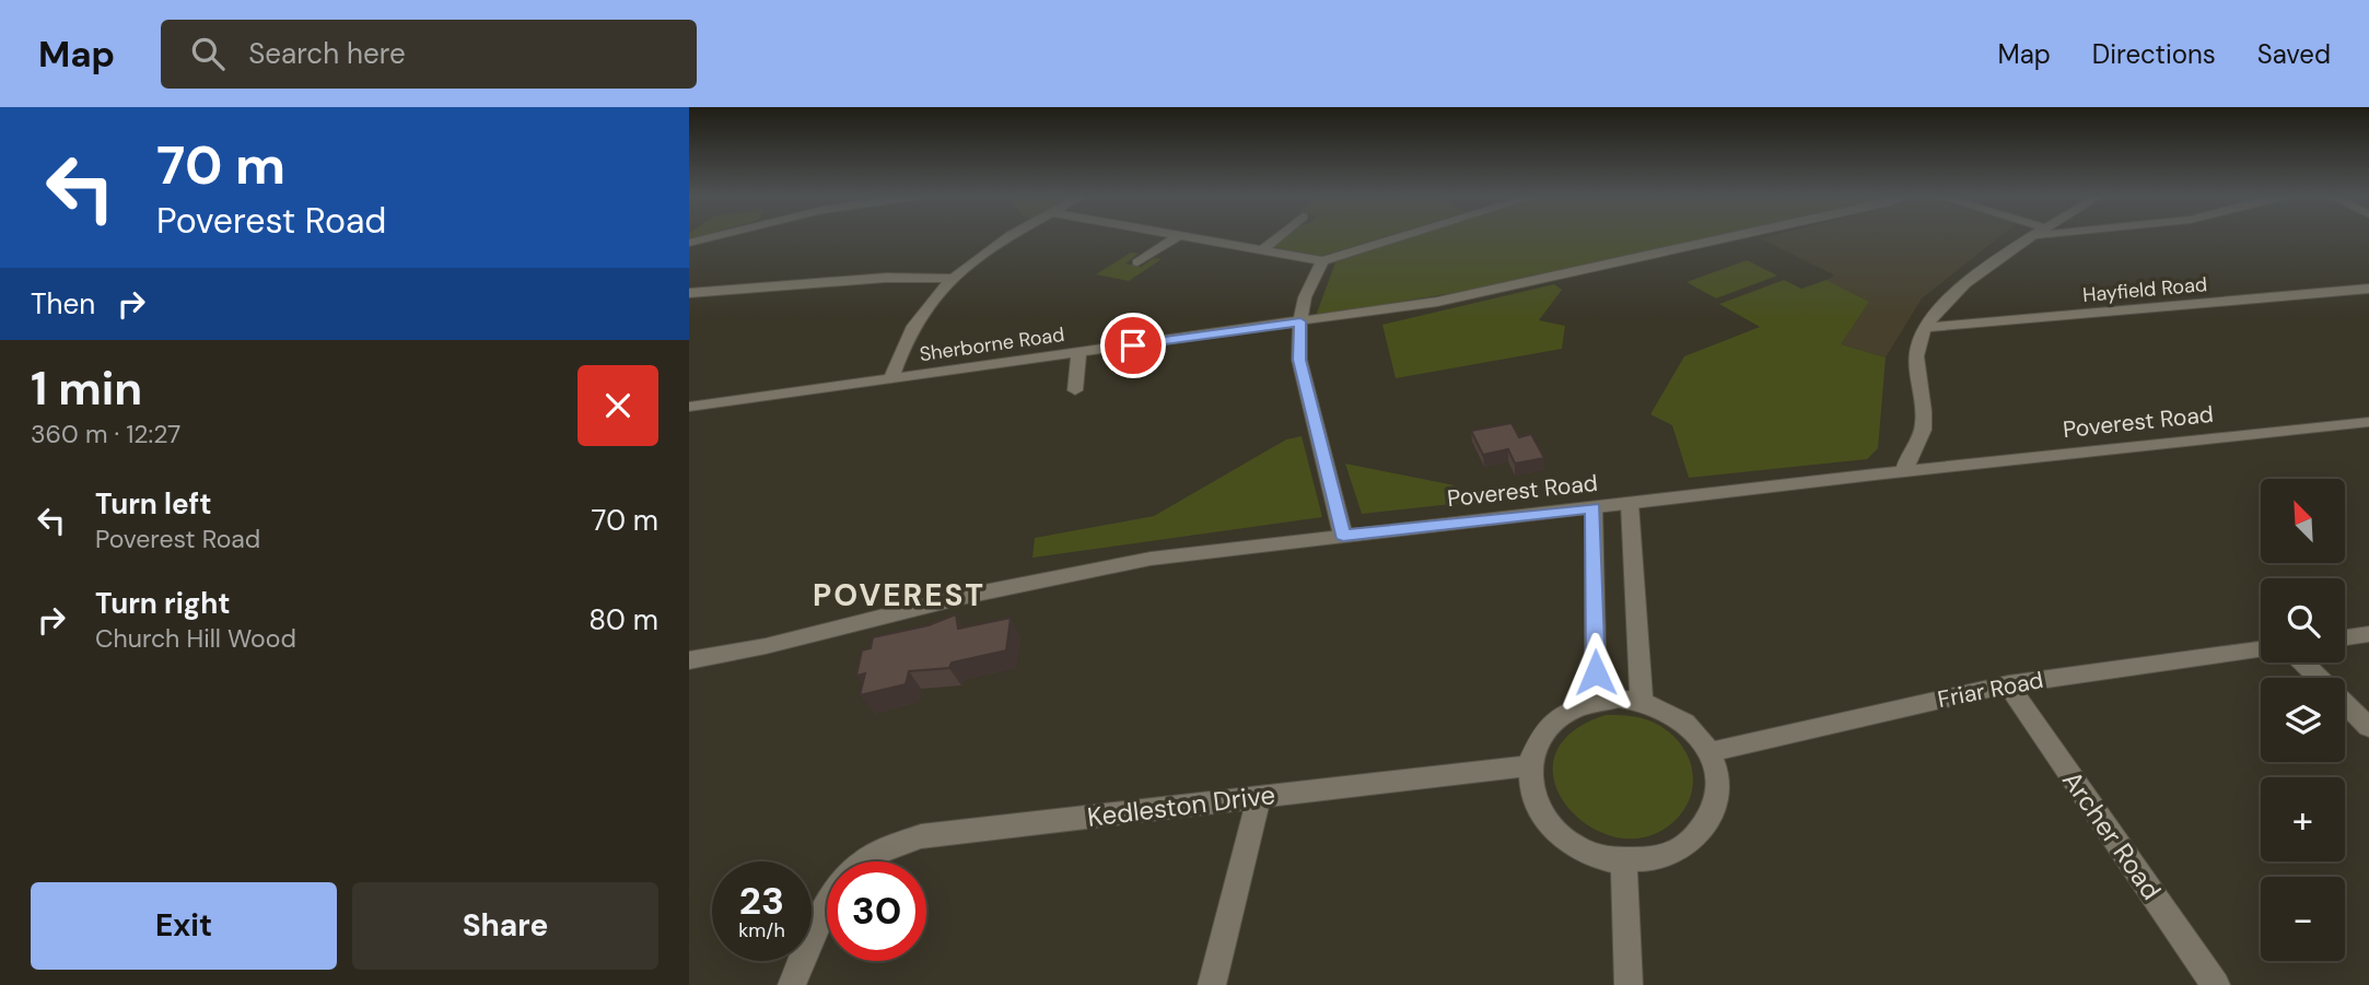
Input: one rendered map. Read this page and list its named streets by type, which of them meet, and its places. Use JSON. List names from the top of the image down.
{
  "streets": {
    "street": [
      "Hayfield Road",
      "Sherborne Road",
      "Poverest Road",
      "Friar Road",
      "Kedleston Drive",
      "Archer Road"
    ]
  },
  "crossings": [
    ["Friar Road", "Kedleston Drive"],
    ["Friar Road", "Archer Road"]
  ],
  "districts": ["POVEREST"],
  "north": "top left",
  "page": {
    "header": "Map",
    "search": "Search here",
    "nav": ["Map", "Directions", "Saved"],
    "turn": ["70 m", "Poverest Road"],
    "then": "Then",
    "heading": ["1 min", "360 m · 12:27"],
    "list": [
      {
        "name": "Turn left",
        "note": "Poverest Road",
        "value": "70 m"
      },
      {
        "name": "Turn right",
        "note": "Church Hill Wood",
        "value": "80 m"
      }
    ],
    "map_buttons": ["+", "−"],
    "speed": "23 km/h",
    "limit": "30",
    "buttons": ["Exit", "Share"]
  }
}
